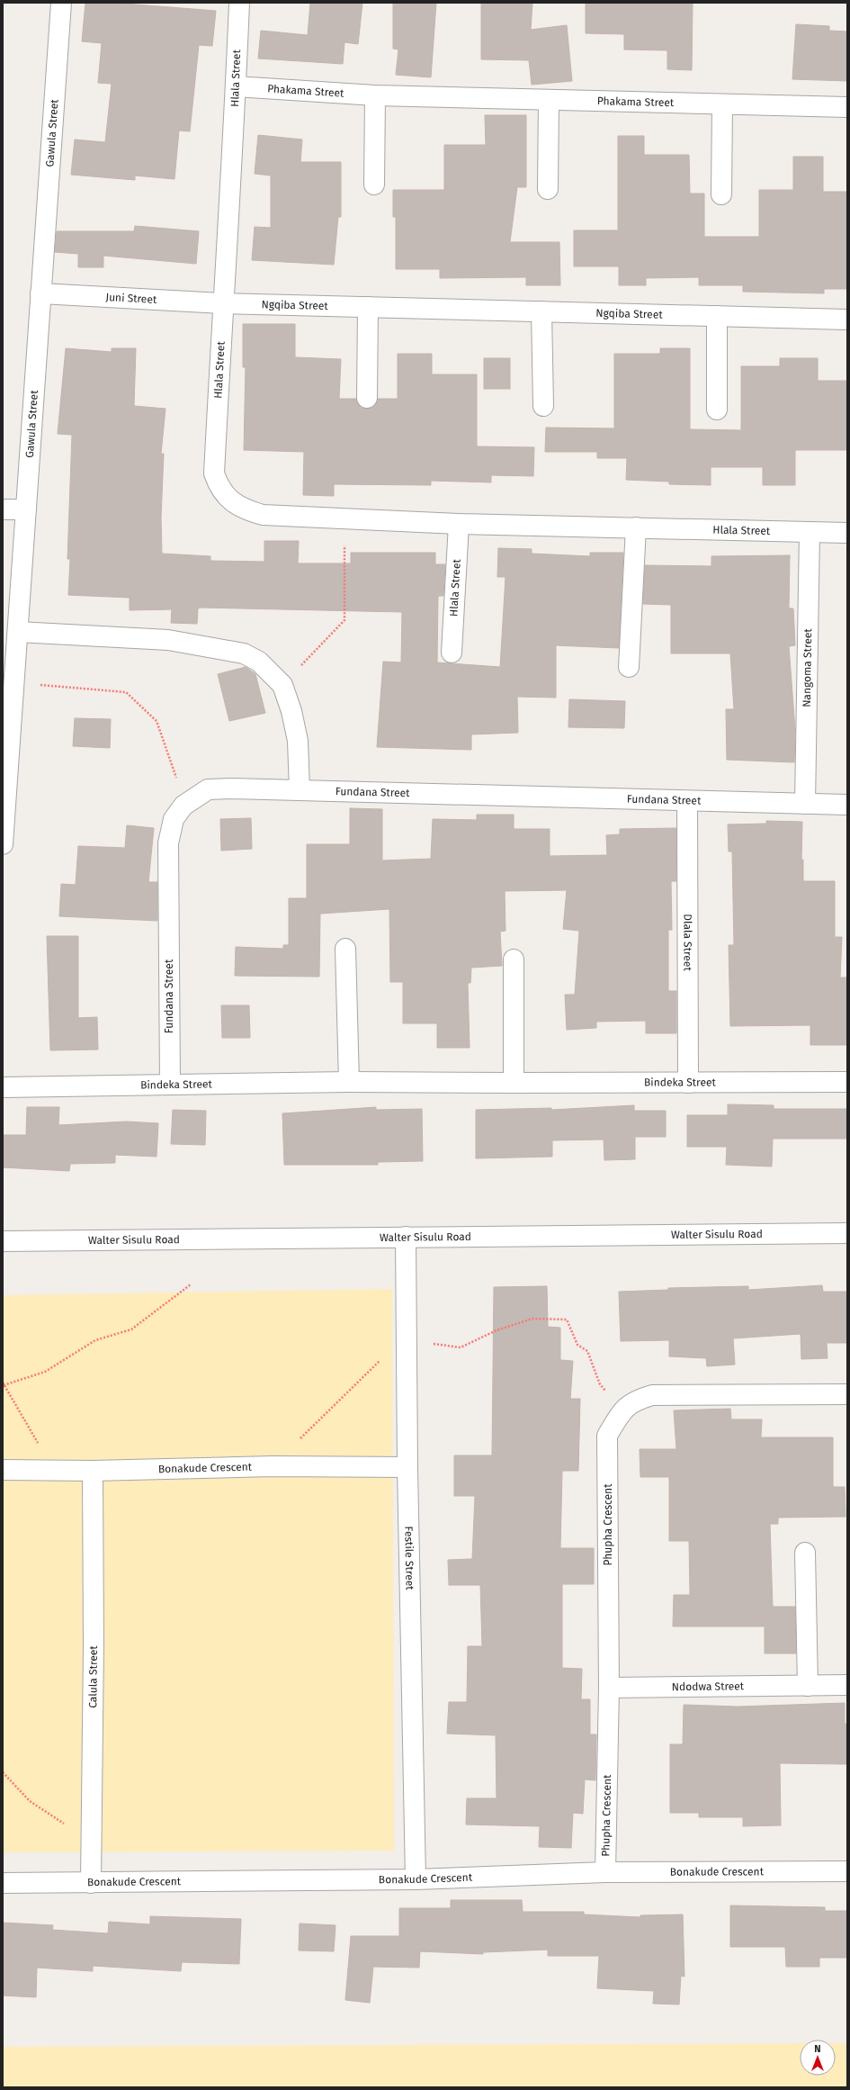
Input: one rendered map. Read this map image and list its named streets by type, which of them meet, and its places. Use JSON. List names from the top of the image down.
{
  "streets": {
    "street": [
      "Hlala Street",
      "Phakama Street",
      "Gawula Street",
      "Juni Street",
      "Ngqiba Street",
      "Nangoma Street",
      "Fundana Street",
      "Dlala Street",
      "Bindeka Street",
      "Walter Sisulu Road",
      "Bonakude Crescent",
      "Phupha Crescent",
      "Festile Street",
      "Calula Street",
      "Ndodwa Street"
    ]
  },
  "crossings": [
    ["Hlala Street", "Phakama Street"],
    ["Hlala Street", "Juni Street"],
    ["Hlala Street", "Ngqiba Street"],
    ["Hlala Street", "Nangoma Street"],
    ["Gawula Street", "Juni Street"],
    ["Juni Street", "Ngqiba Street"],
    ["Nangoma Street", "Fundana Street"],
    ["Fundana Street", "Dlala Street"],
    ["Fundana Street", "Bindeka Street"],
    ["Dlala Street", "Bindeka Street"],
    ["Walter Sisulu Road", "Festile Street"],
    ["Bonakude Crescent", "Phupha Crescent"],
    ["Bonakude Crescent", "Festile Street"],
    ["Bonakude Crescent", "Calula Street"],
    ["Phupha Crescent", "Ndodwa Street"]
  ],
  "north": "top"
}
